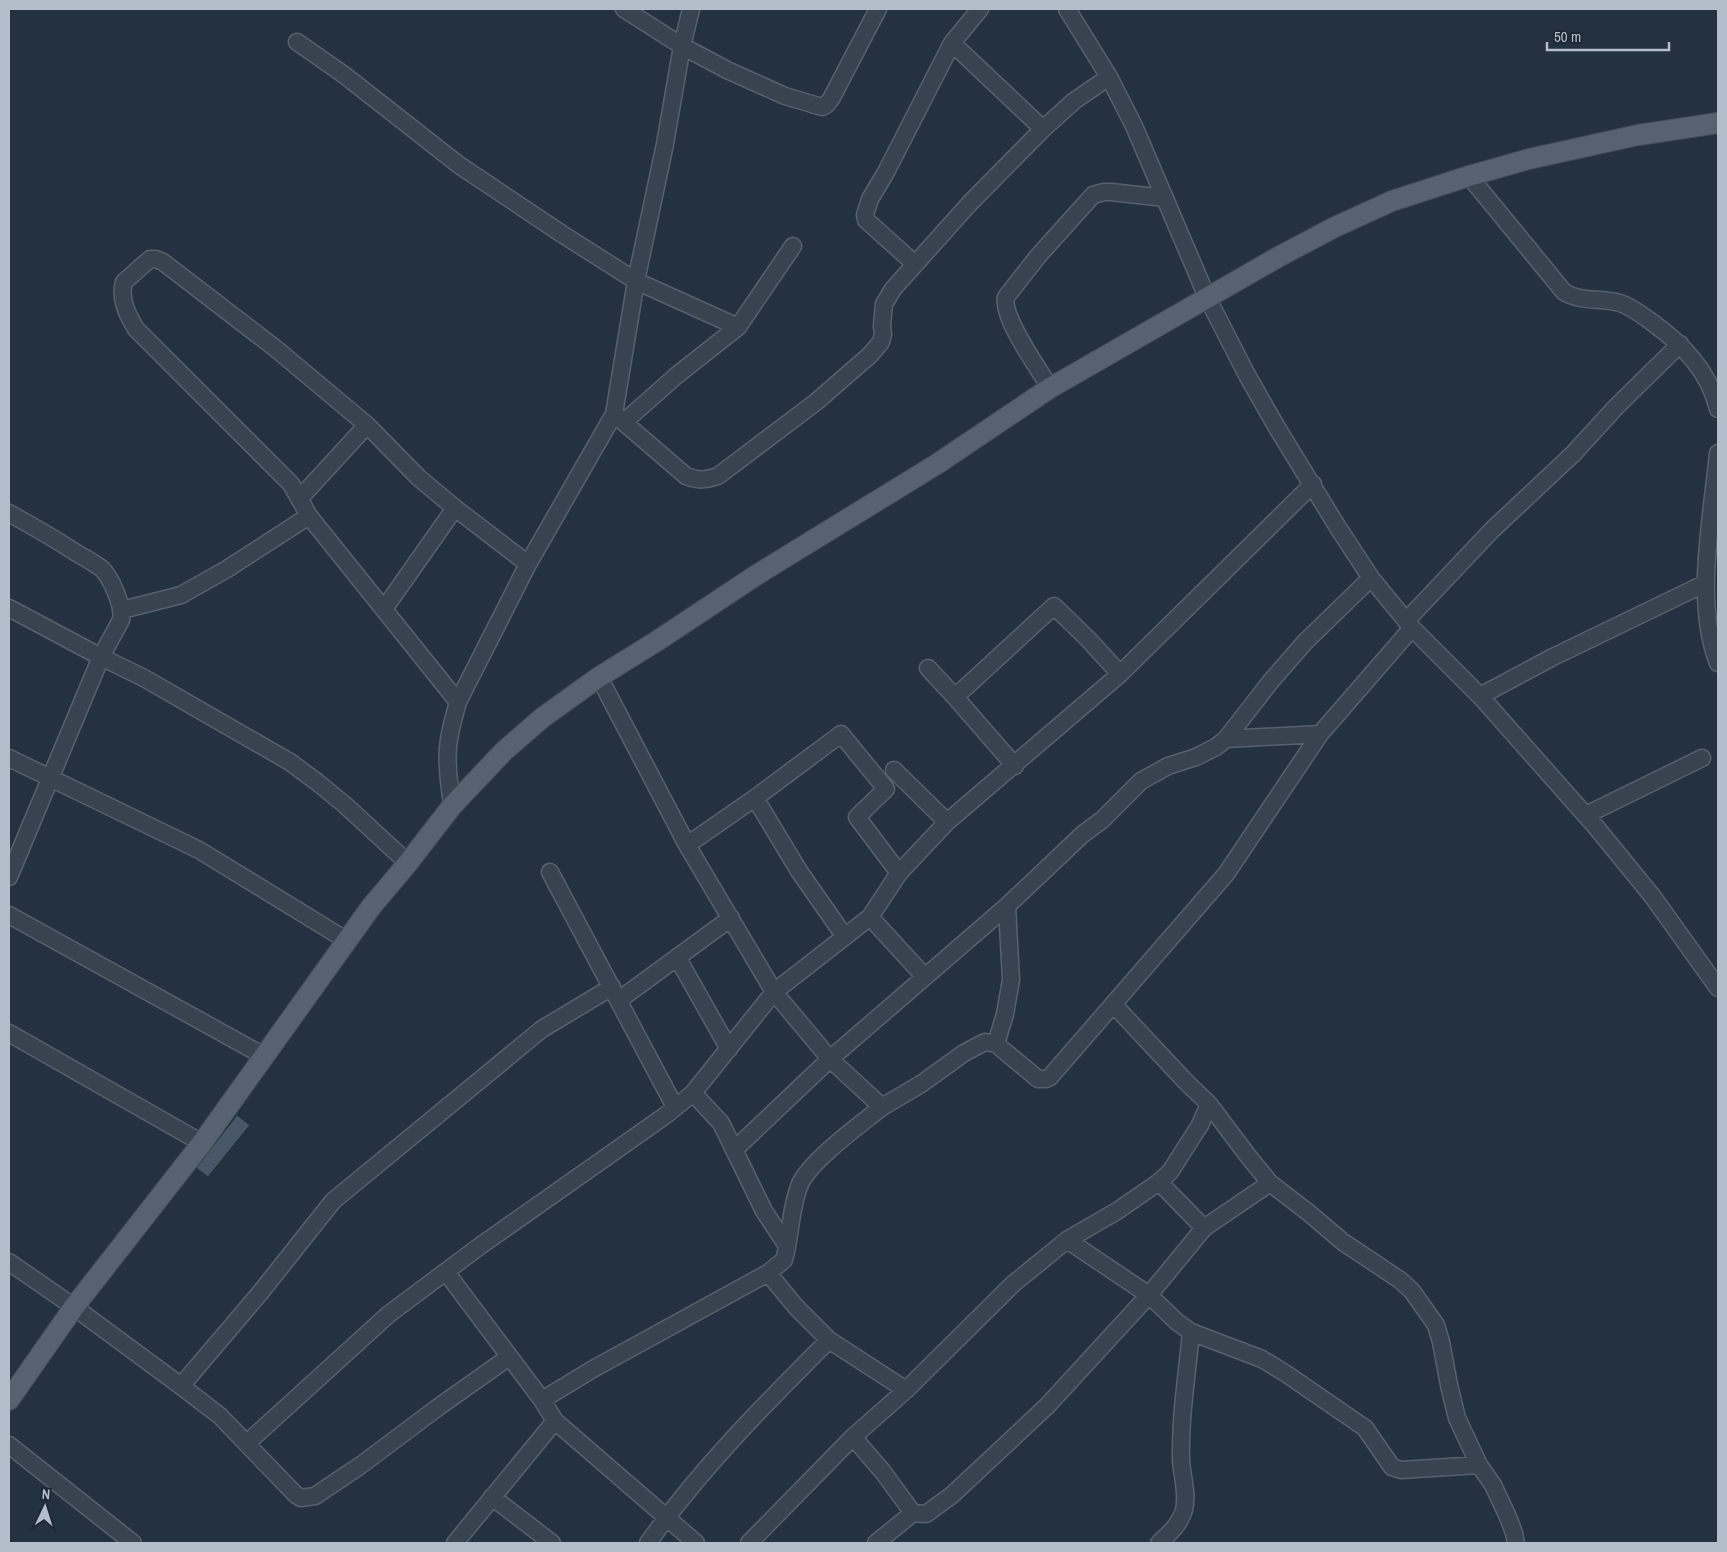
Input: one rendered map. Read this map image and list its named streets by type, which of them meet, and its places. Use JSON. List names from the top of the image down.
{
  "scale_bar": "50 m",
  "north": "top"
}
